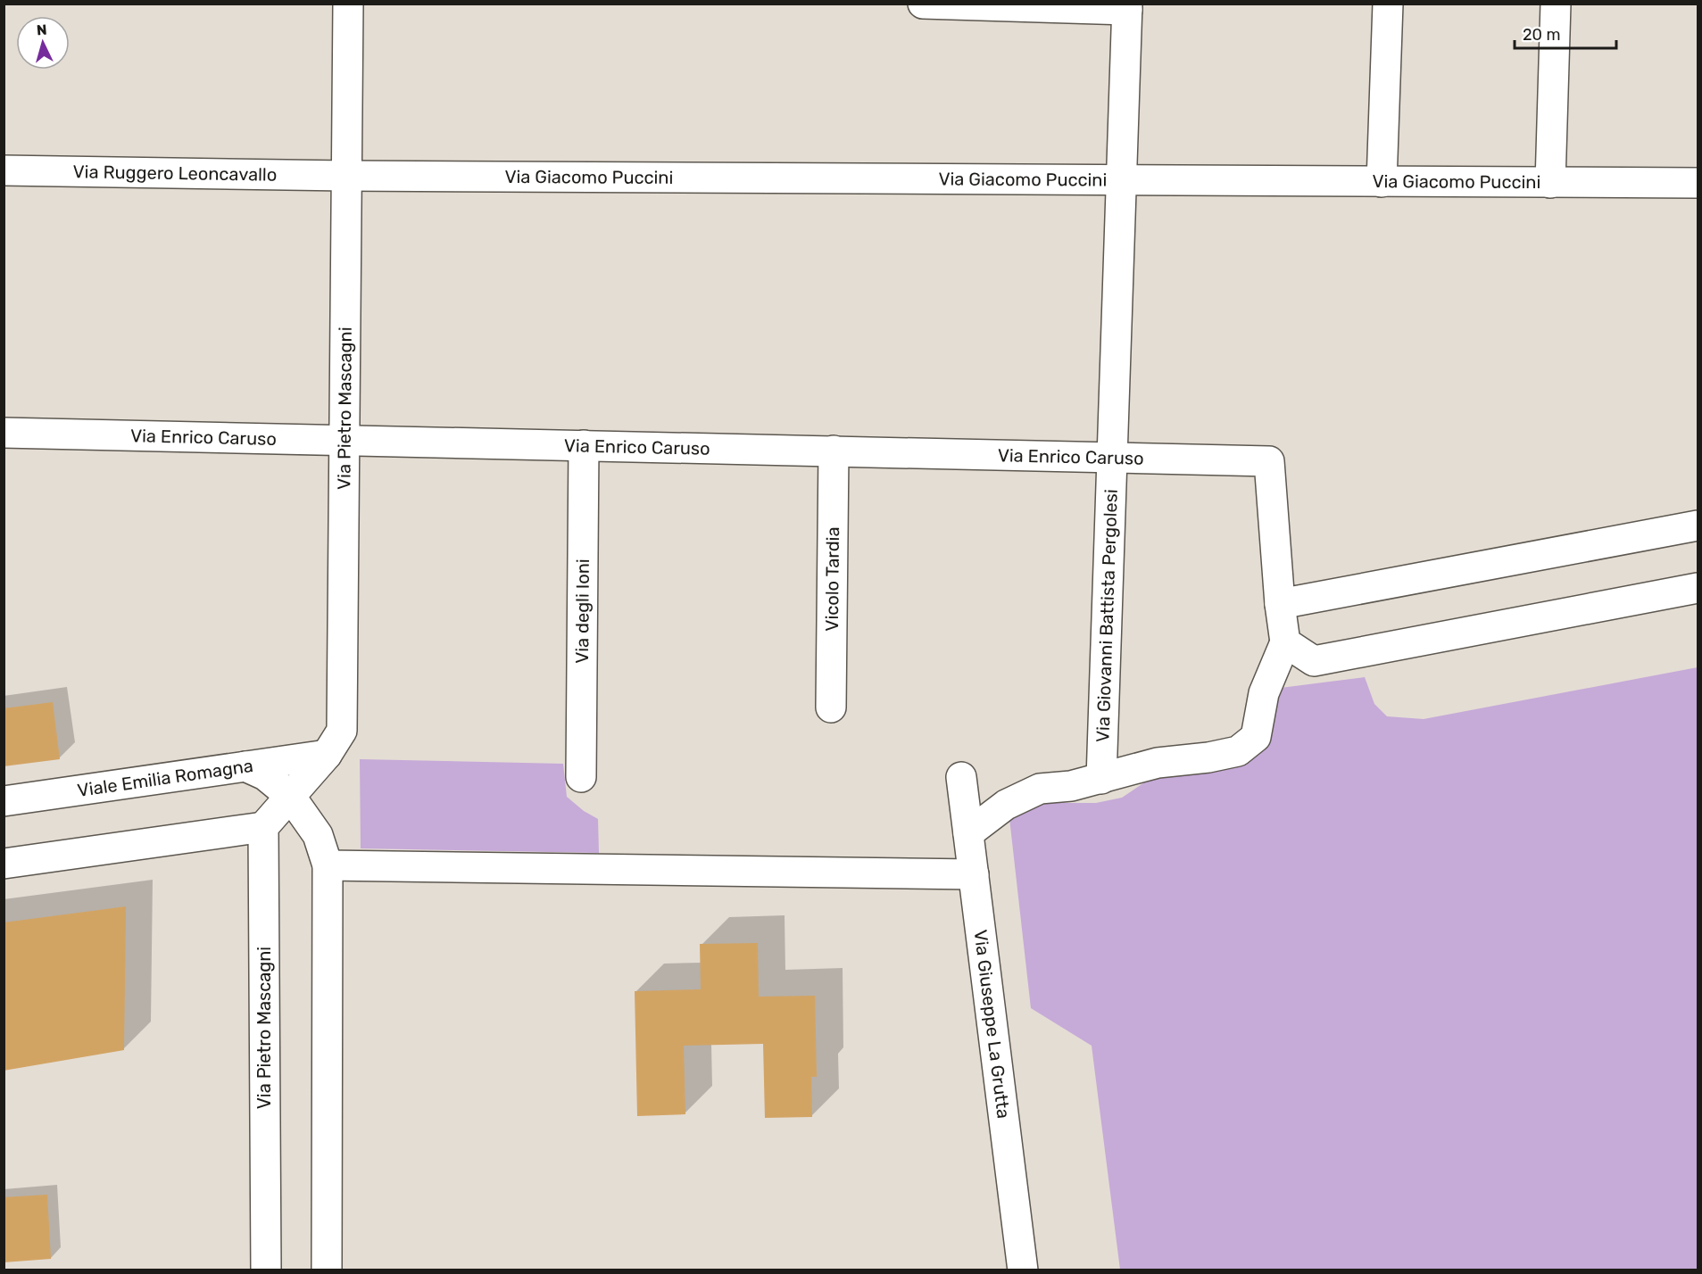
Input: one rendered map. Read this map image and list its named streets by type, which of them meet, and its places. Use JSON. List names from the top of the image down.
{
  "streets": {
    "street": [
      "Via Ruggero Leoncavallo",
      "Via Giacomo Puccini",
      "Via Pietro Mascagni",
      "Via Enrico Caruso",
      "Vicolo Tardia",
      "Via degli Ioni",
      "Via Giovanni Battista Pergolesi",
      "Viale Emilia Romagna",
      "Via Giuseppe La Grutta"
    ]
  },
  "crossings": [
    ["Via Ruggero Leoncavallo", "Via Giacomo Puccini"],
    ["Via Ruggero Leoncavallo", "Via Pietro Mascagni"],
    ["Via Giacomo Puccini", "Via Pietro Mascagni"],
    ["Via Giacomo Puccini", "Via Giovanni Battista Pergolesi"],
    ["Via Pietro Mascagni", "Via Enrico Caruso"],
    ["Via Pietro Mascagni", "Viale Emilia Romagna"],
    ["Via Enrico Caruso", "Vicolo Tardia"],
    ["Via Enrico Caruso", "Via degli Ioni"],
    ["Via Enrico Caruso", "Via Giovanni Battista Pergolesi"]
  ],
  "scale_bar": "20 m",
  "north": "top"
}
